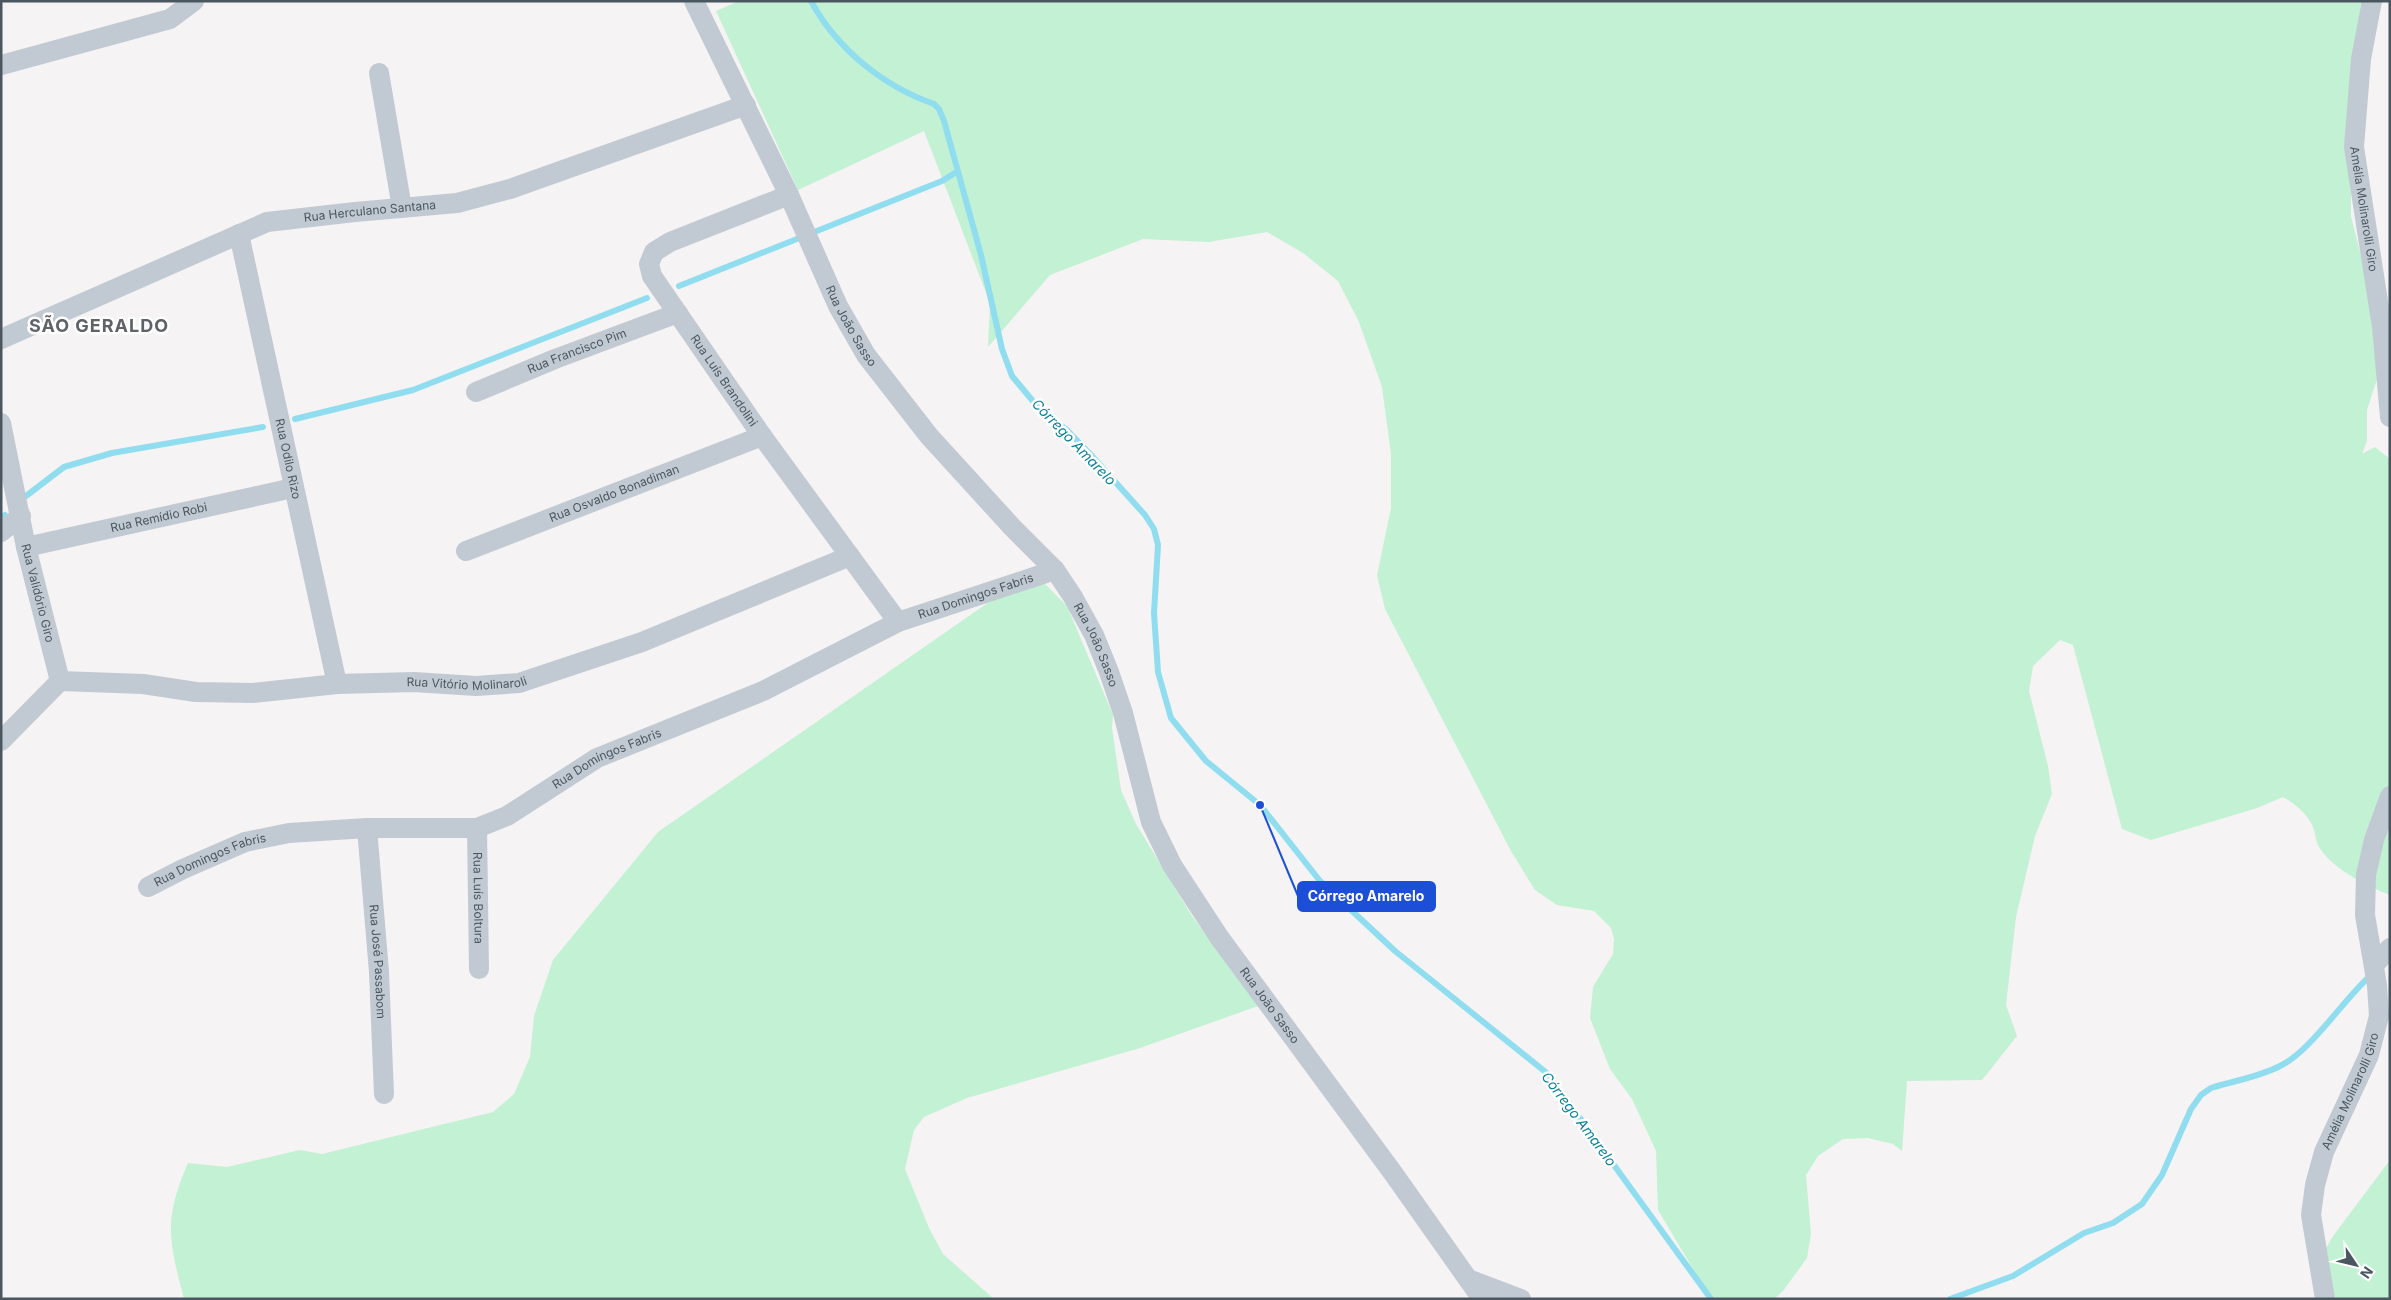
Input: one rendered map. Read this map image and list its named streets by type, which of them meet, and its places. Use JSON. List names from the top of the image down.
{
  "streets": {
    "street": [
      "Amélia Molinarolli Giro",
      "Rua Herculano Santana",
      "Rua João Sasso",
      "Rua Francisco Pim",
      "Rua Luís Brandolini",
      "Rua Odilo Rizo",
      "Rua Osvaldo Bonadiman",
      "Rua Remídio Robi",
      "Rua Validório Giro",
      "Rua Domingos Fabris",
      "Rua Vitório Molinaroli",
      "Rua Luís Boltura",
      "Rua José Passabom"
    ]
  },
  "crossings": [
    ["Rua Herculano Santana", "Rua João Sasso"],
    ["Rua Herculano Santana", "Rua Odilo Rizo"],
    ["Rua João Sasso", "Rua Luís Brandolini"],
    ["Rua João Sasso", "Rua Domingos Fabris"],
    ["Rua Francisco Pim", "Rua Luís Brandolini"],
    ["Rua Luís Brandolini", "Rua Osvaldo Bonadiman"],
    ["Rua Luís Brandolini", "Rua Domingos Fabris"],
    ["Rua Luís Brandolini", "Rua Vitório Molinaroli"],
    ["Rua Odilo Rizo", "Rua Remídio Robi"],
    ["Rua Odilo Rizo", "Rua Vitório Molinaroli"],
    ["Rua Remídio Robi", "Rua Validório Giro"],
    ["Rua Validório Giro", "Rua Vitório Molinaroli"],
    ["Rua Domingos Fabris", "Rua Luís Boltura"],
    ["Rua Domingos Fabris", "Rua José Passabom"]
  ],
  "districts": ["SÃO GERALDO"],
  "water": ["Córrego Amarelo"],
  "places": ["Córrego Amarelo"],
  "north": "bottom right"
}
